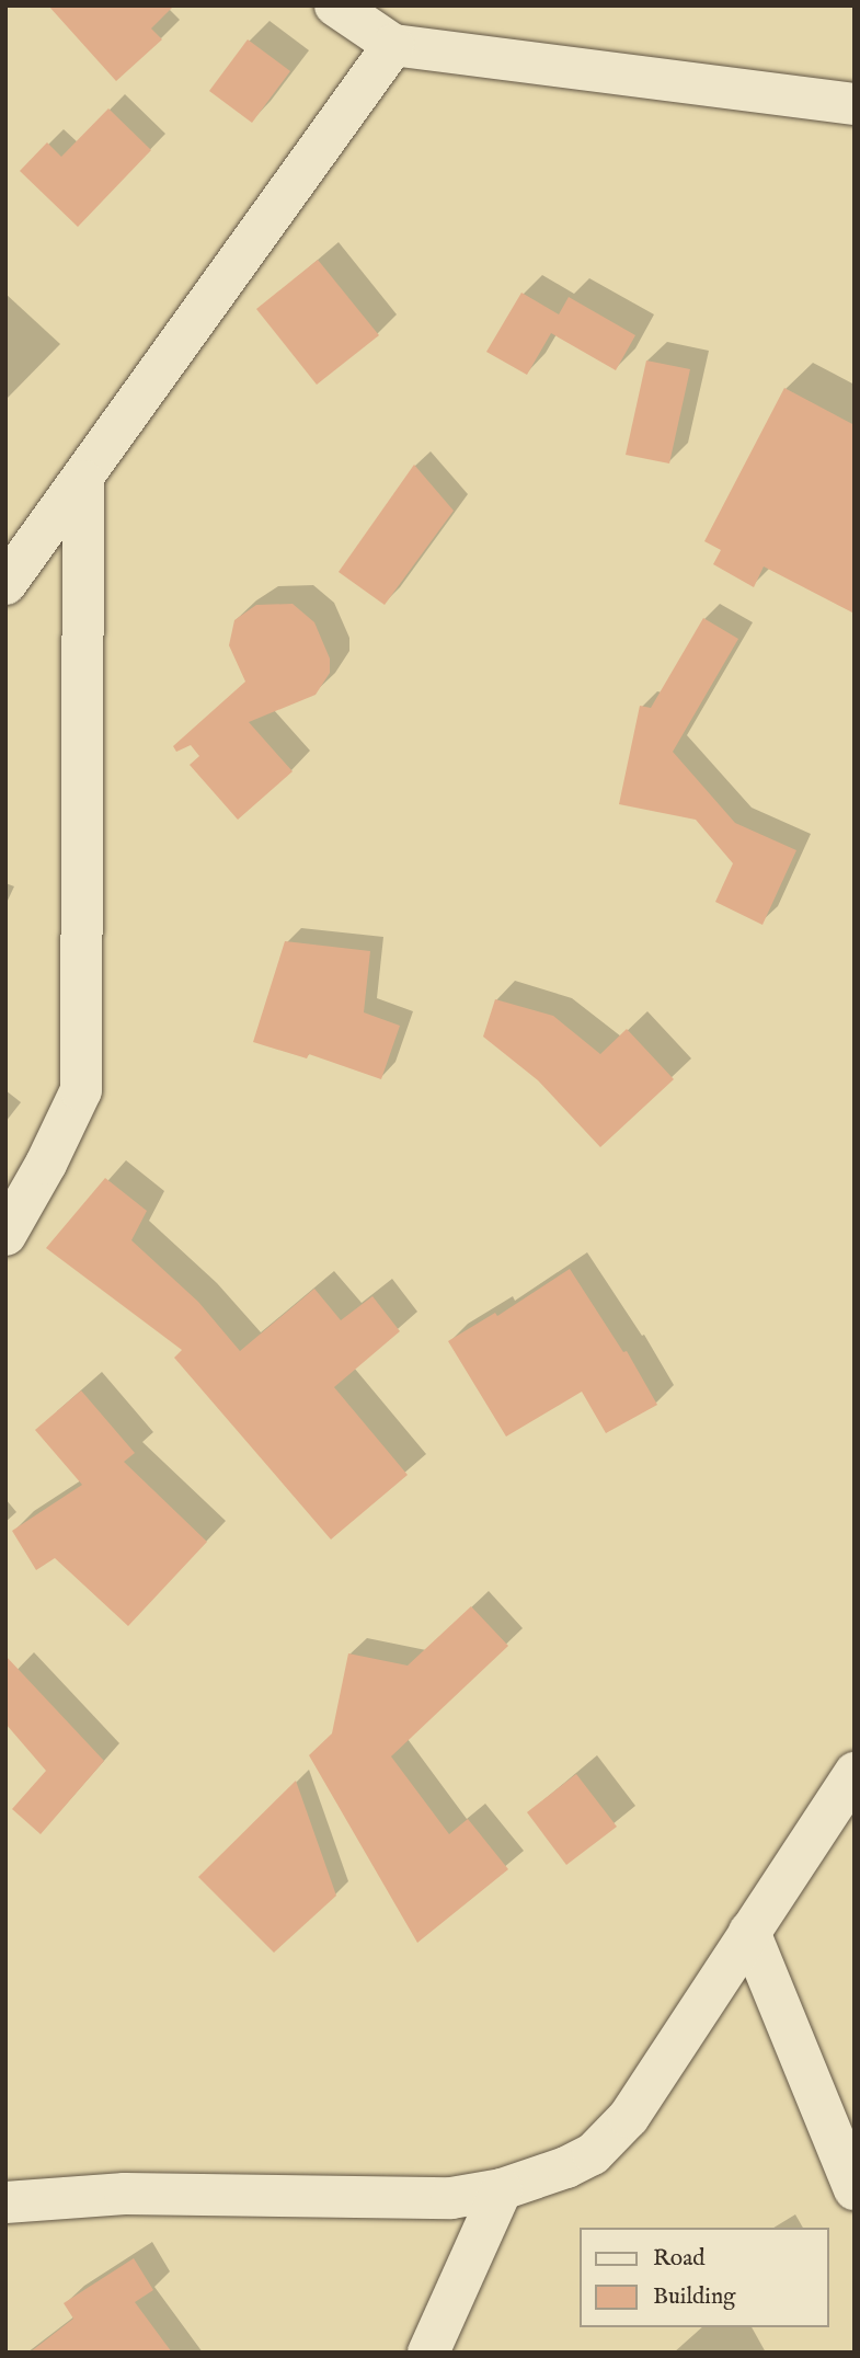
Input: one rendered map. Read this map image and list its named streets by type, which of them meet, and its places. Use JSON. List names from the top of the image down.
{
  "legend": ["Road", "Building"]
}
